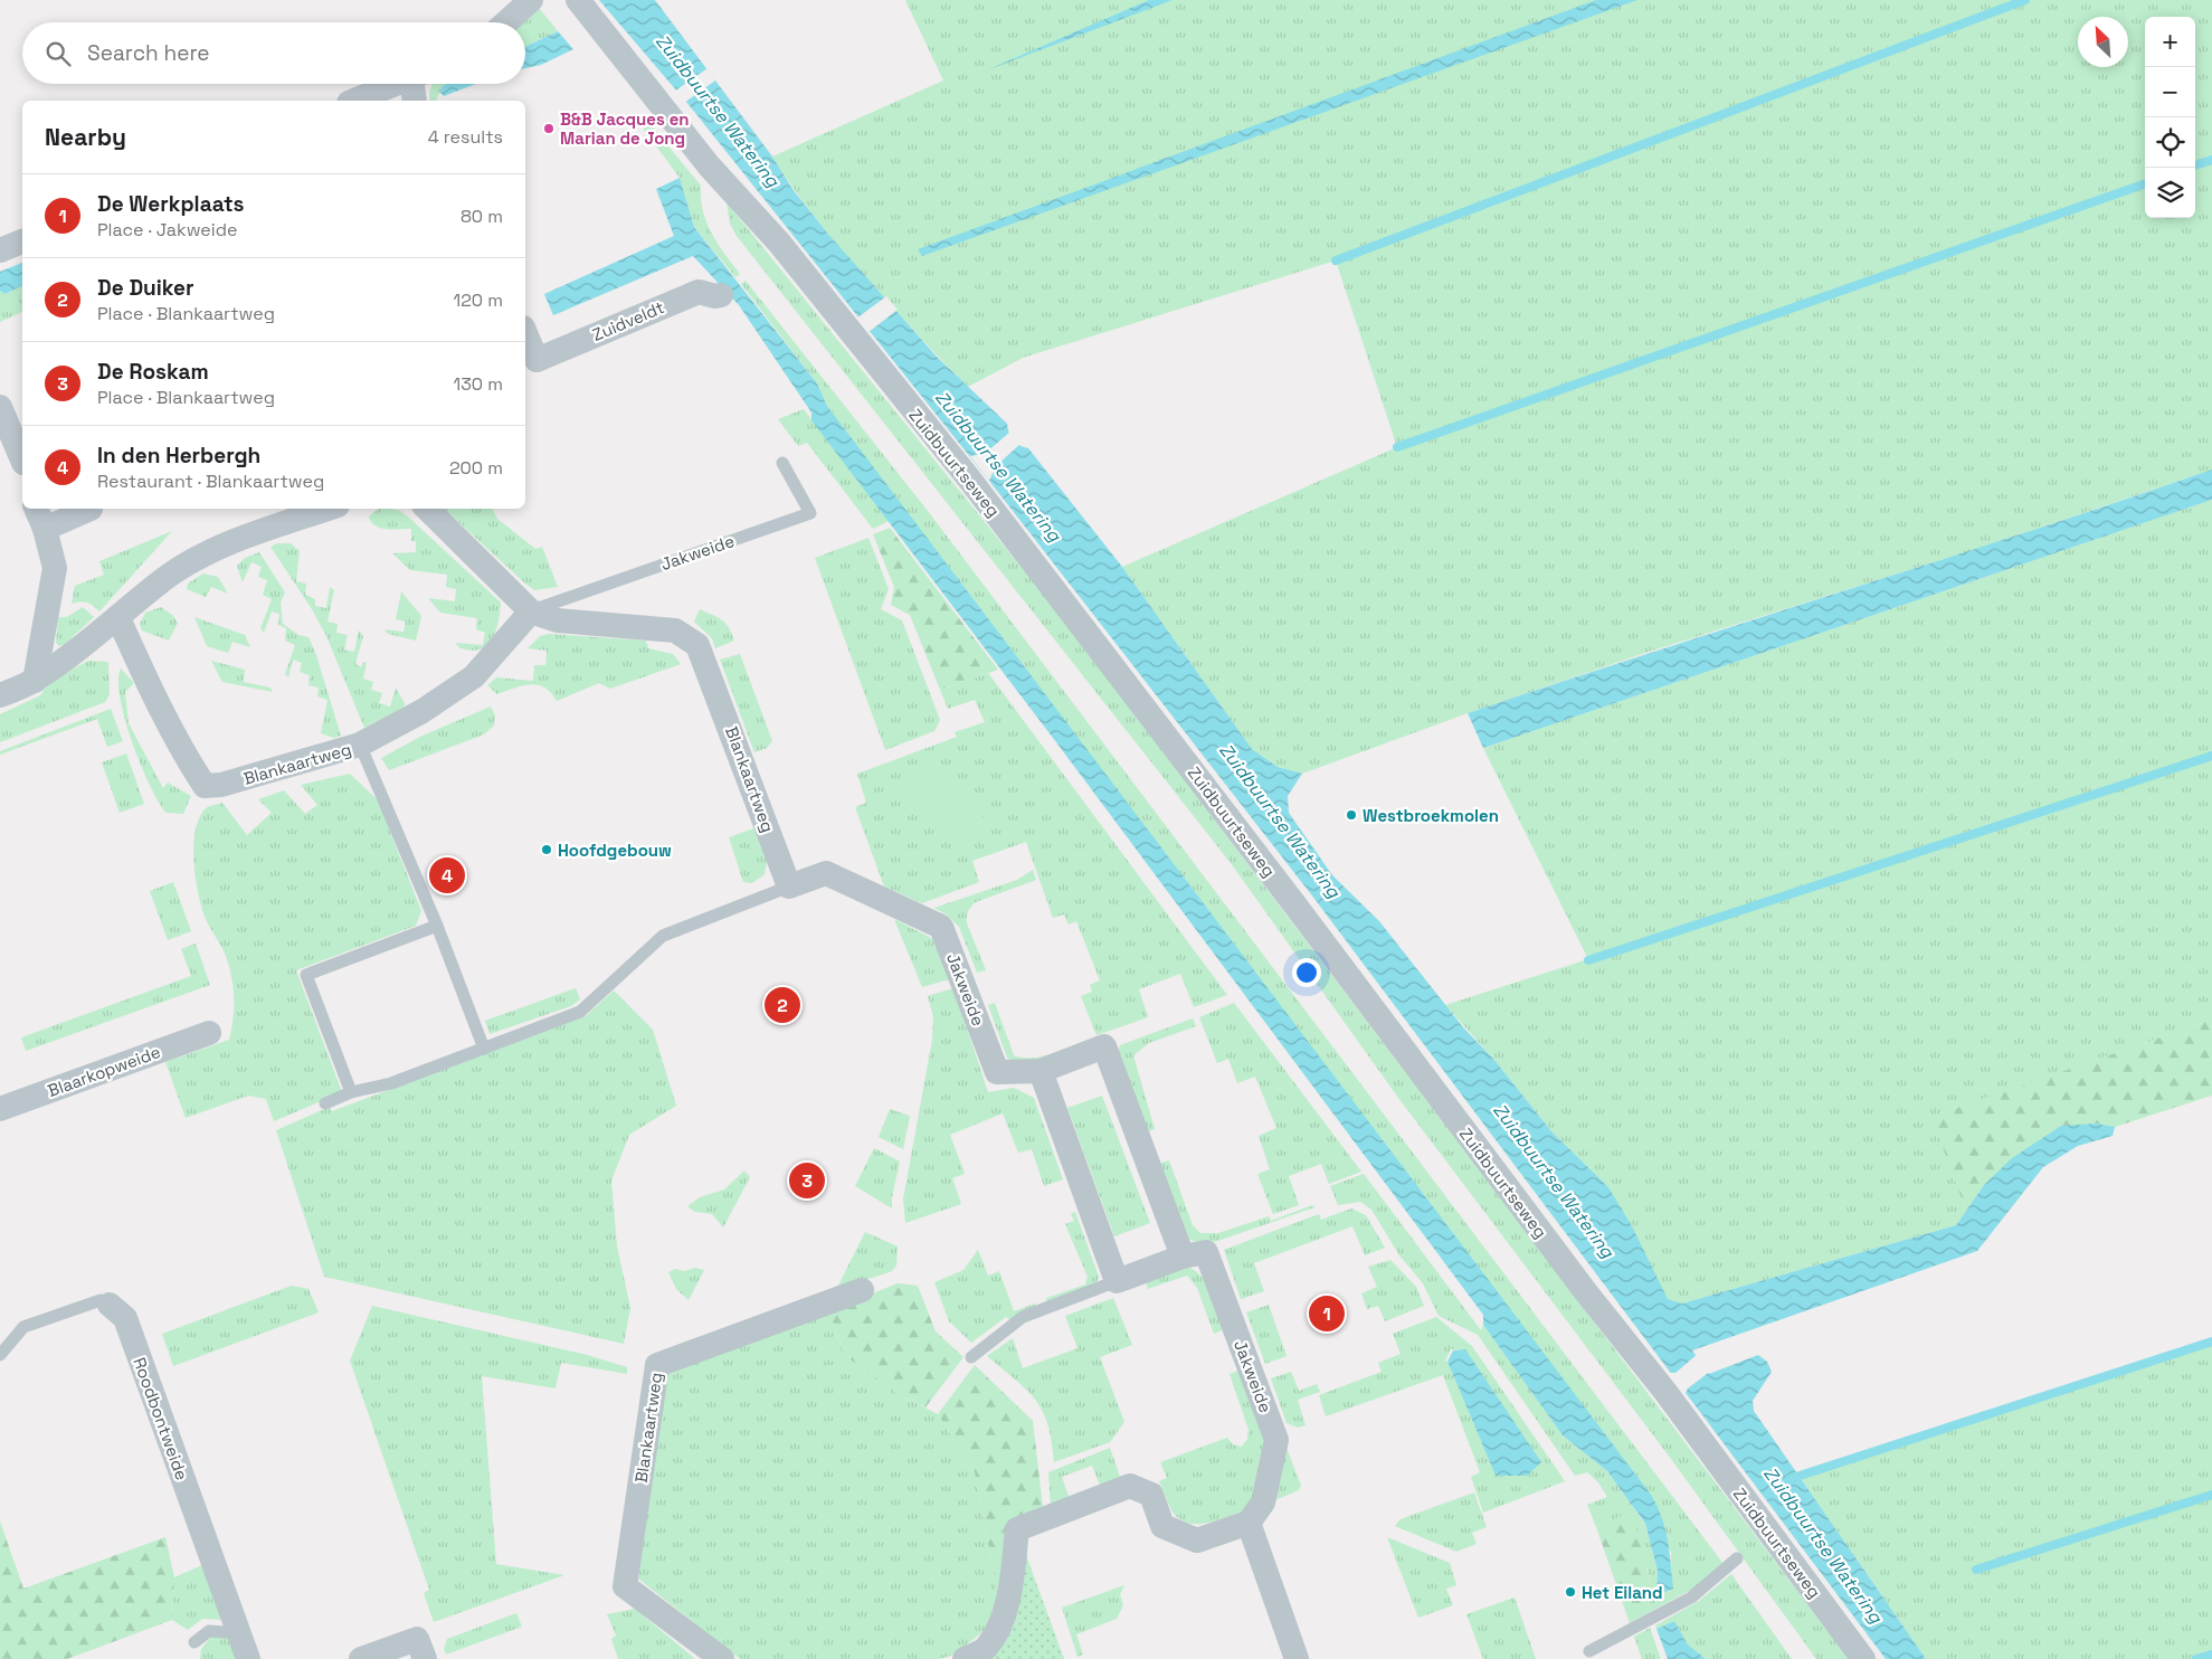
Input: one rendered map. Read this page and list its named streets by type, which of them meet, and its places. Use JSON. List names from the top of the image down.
{
  "streets": {
    "street": [
      "Zuidveldt",
      "Zuidbuurtseweg",
      "Jakweide",
      "Blankaartweg",
      "Blaarkopweide",
      "Roodbontweide"
    ]
  },
  "crossings": [
    ["Jakweide", "Blankaartweg"]
  ],
  "water": ["Zuidbuurtse Watering"],
  "places": [
    "B&B Jacques en Marian de Jong",
    "Westbroekmolen",
    "Hoofdgebouw",
    "Het Eiland"
  ],
  "north": "top left",
  "page": {
    "map_buttons": ["+", "−"],
    "search": "Search here",
    "heading": ["Nearby", "4 results"],
    "list": [
      {
        "mark": "1",
        "name": "De Werkplaats",
        "note": "Place · Jakweide",
        "value": "80 m"
      },
      {
        "mark": "2",
        "name": "De Duiker",
        "note": "Place · Blankaartweg",
        "value": "120 m"
      },
      {
        "mark": "3",
        "name": "De Roskam",
        "note": "Place · Blankaartweg",
        "value": "130 m"
      },
      {
        "mark": "4",
        "name": "In den Herbergh",
        "note": "Restaurant · Blankaartweg",
        "value": "200 m"
      }
    ],
    "pins": [
      "4",
      "2",
      "3",
      "1"
    ]
  }
}
